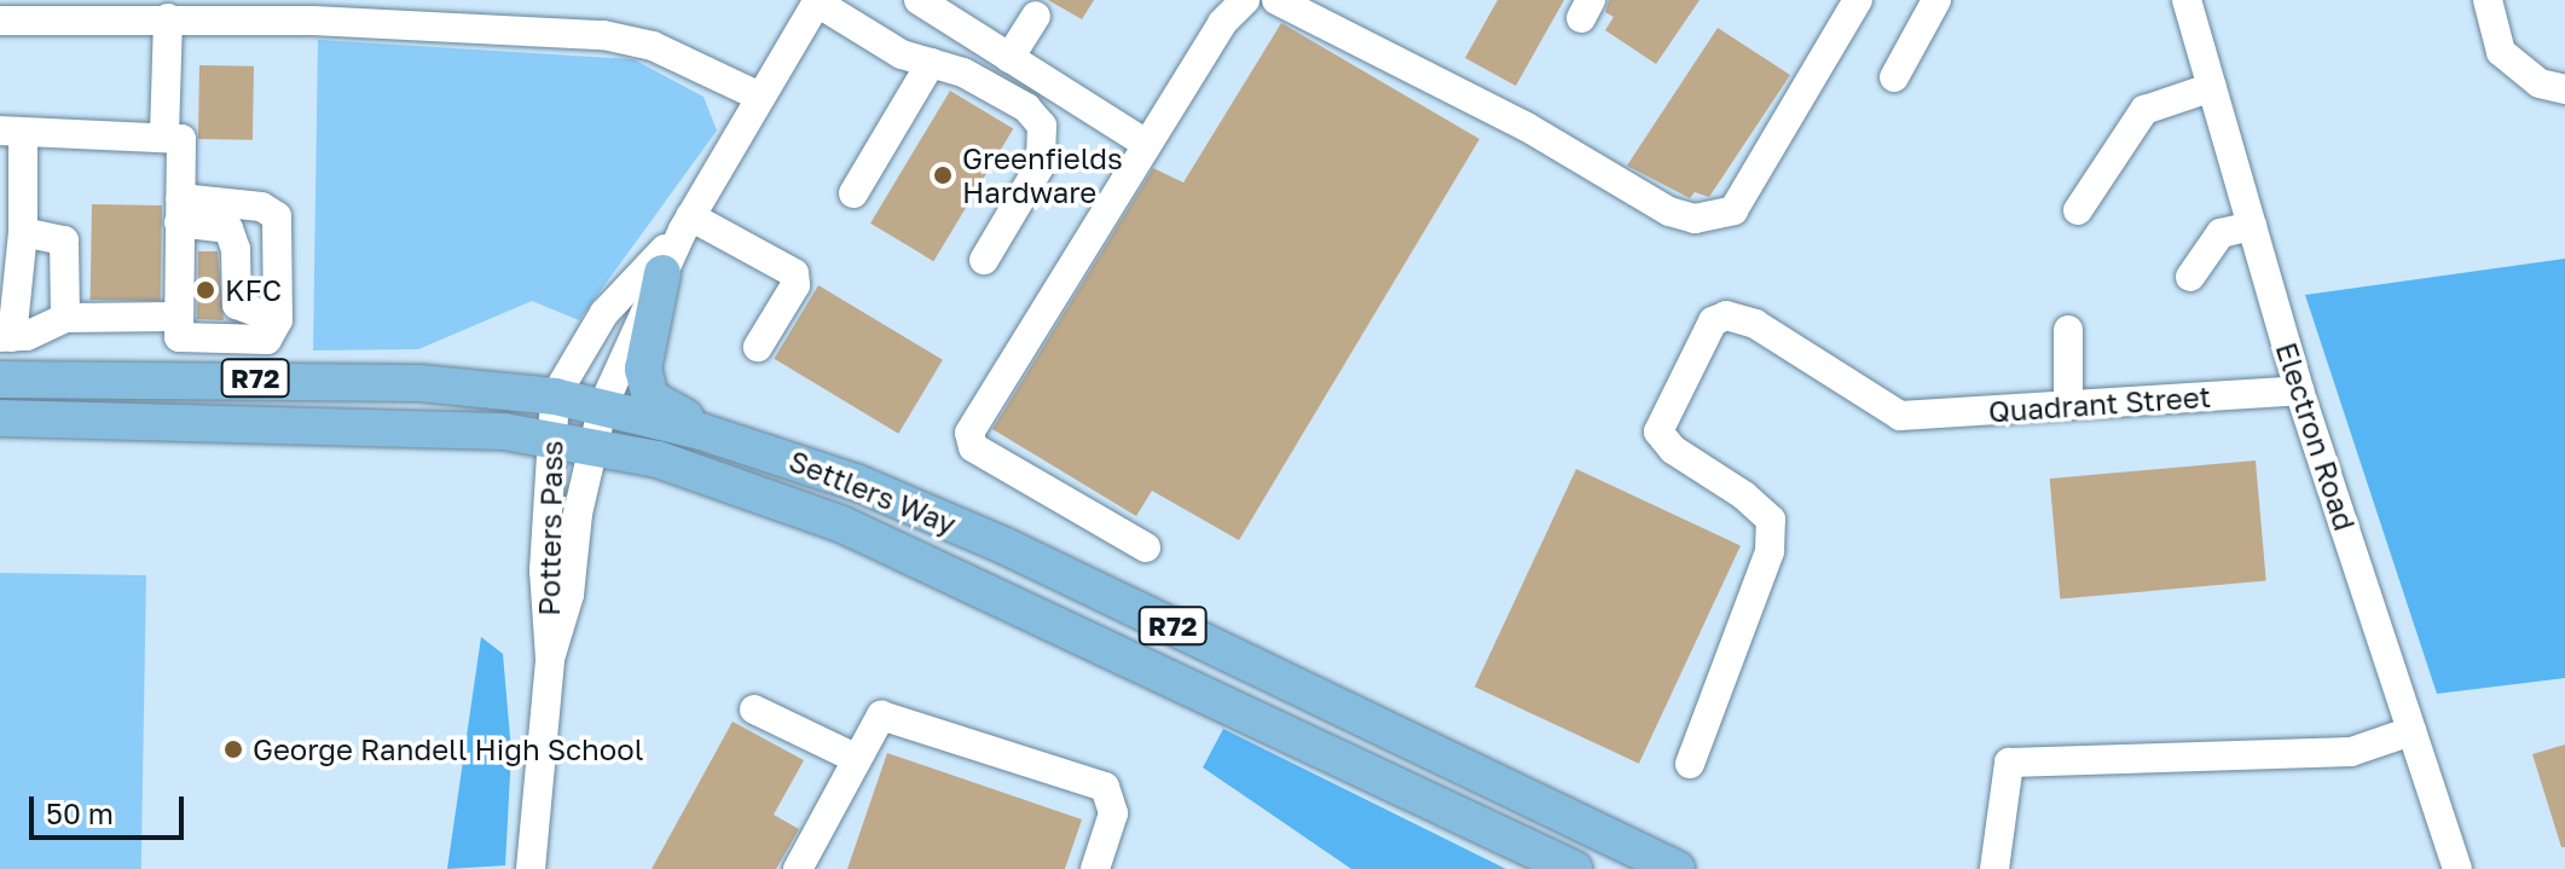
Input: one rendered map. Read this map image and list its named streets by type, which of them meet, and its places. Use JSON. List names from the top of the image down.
{
  "streets": {
    "main road": ["R72", "Settlers Way"],
    "street": ["Quadrant Street", "Electron Road", "Potters Pass"]
  },
  "crossings": [
    ["Quadrant Street", "Electron Road"],
    ["Settlers Way", "Potters Pass"]
  ],
  "places": ["Greenfields Hardware", "KFC", "George Randell High School"],
  "scale_bar": "50 m"
}
